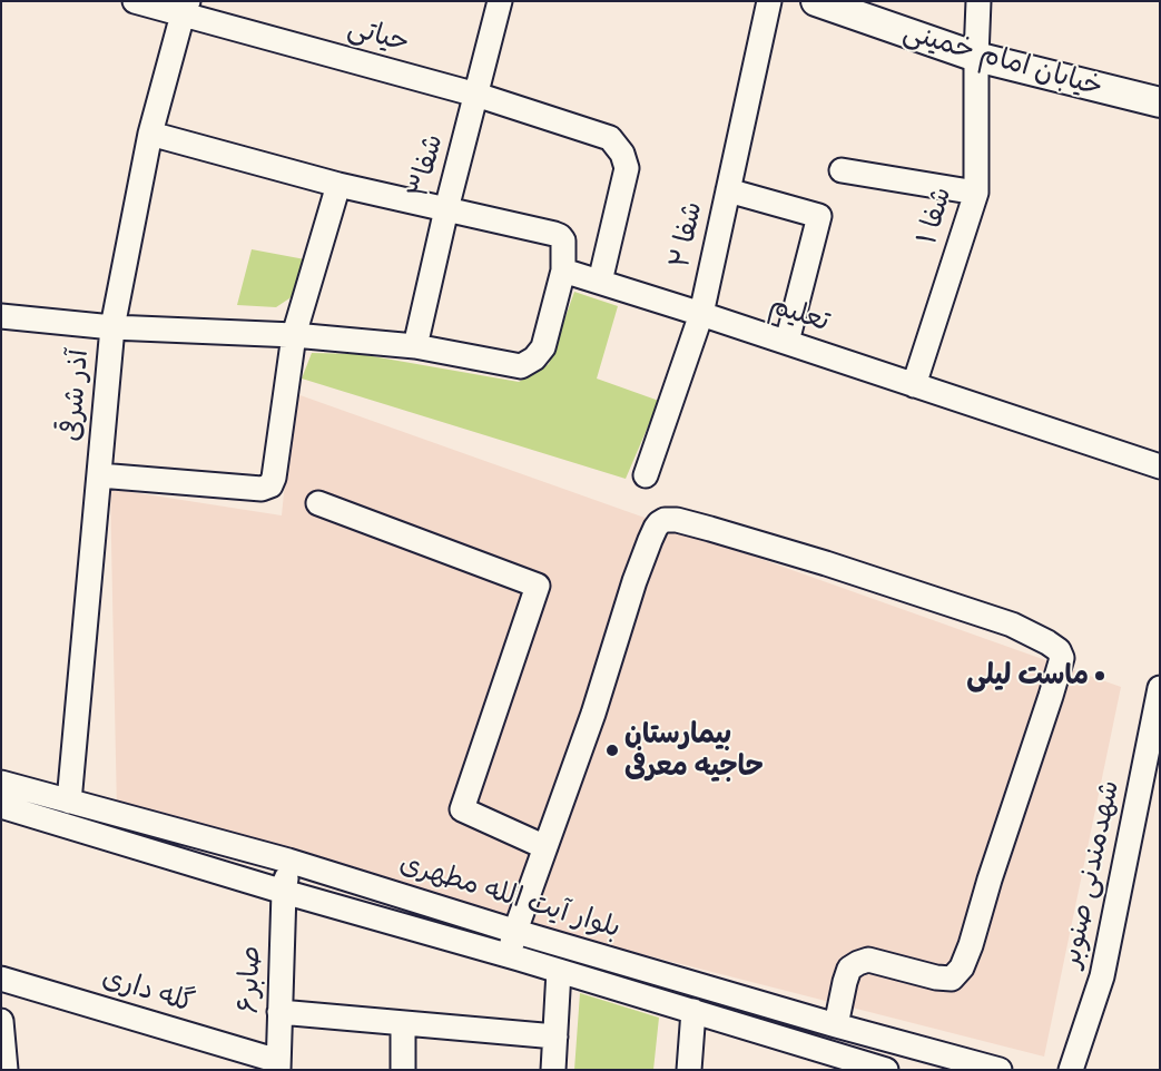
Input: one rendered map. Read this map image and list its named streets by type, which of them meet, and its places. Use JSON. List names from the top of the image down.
{
  "streets": {
    "main road": ["خیابان امام خمینی"],
    "street": [
      "حیاتی",
      "شفا۳",
      "شفا ۱",
      "شفا ۲",
      "تعلیم",
      "آذر شرقی",
      "شهدمندنی صنوبر",
      "بلوار آیت الله مطهری",
      "صابر۶",
      "گله داری"
    ]
  },
  "crossings": [
    ["حیاتی", "شفا۳"],
    ["حیاتی", "تعلیم"],
    ["حیاتی", "آذر شرقی"],
    ["خیابان امام خمینی", "شفا ۱"],
    ["شفا ۱", "تعلیم"],
    ["شفا ۲", "تعلیم"],
    ["آذر شرقی", "بلوار آیت الله مطهری"],
    ["بلوار آیت الله مطهری", "صابر۶"],
    ["صابر۶", "گله داری"]
  ],
  "places": ["ماست لیلی", "بیمارستان حاجیه معرفی"]
}
